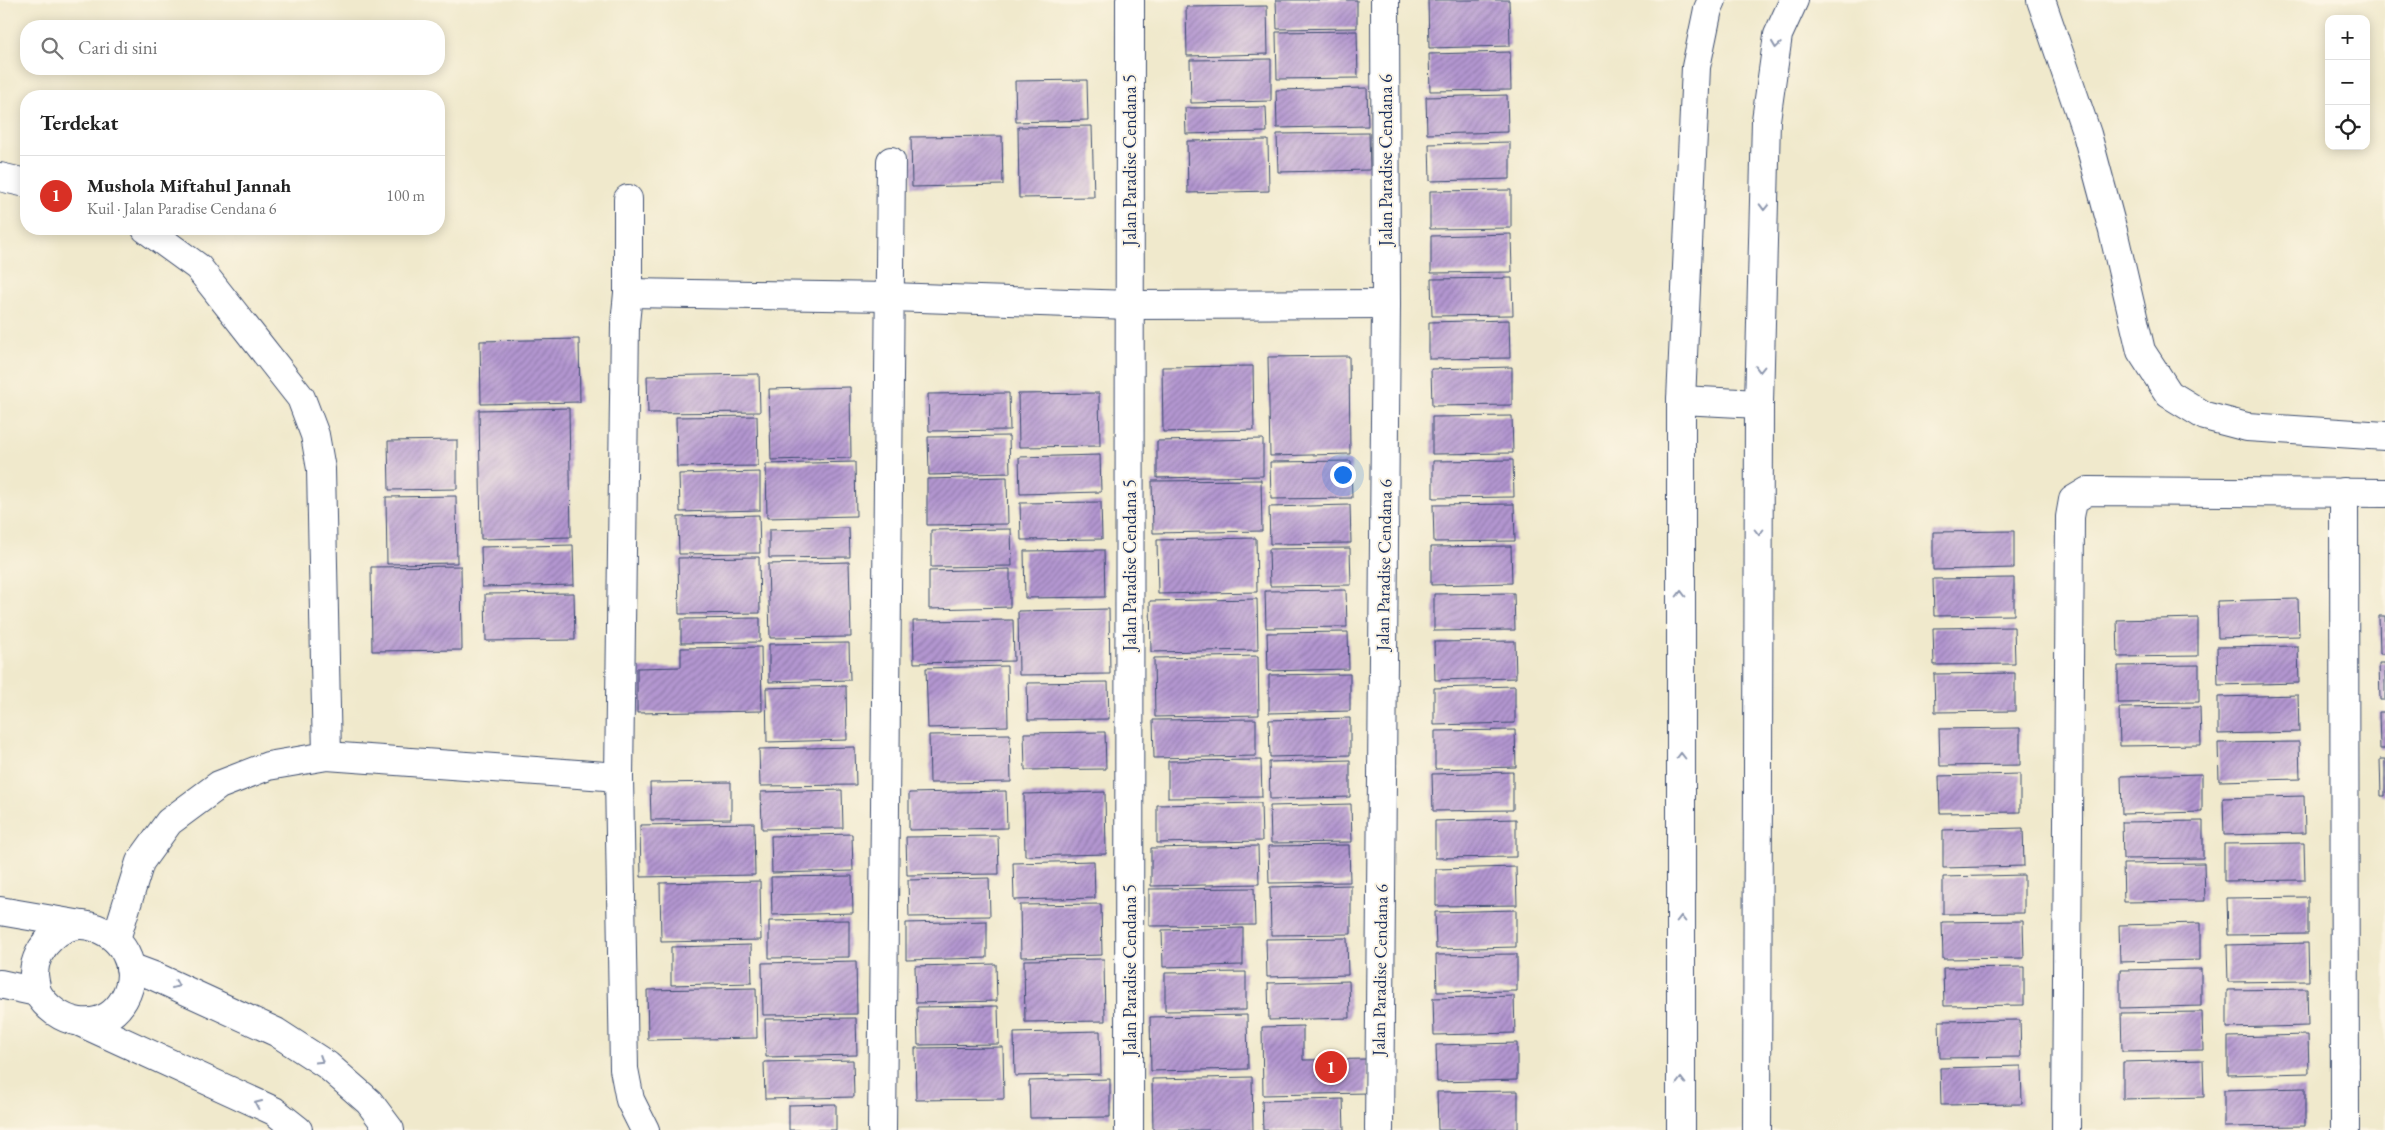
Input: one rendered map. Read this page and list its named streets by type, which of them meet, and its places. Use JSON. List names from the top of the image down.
{
  "streets": {
    "street": ["Jalan Paradise Cendana 5", "Jalan Paradise Cendana 6"]
  },
  "page": {
    "map_buttons": ["+", "−"],
    "search": "Cari di sini",
    "heading": "Terdekat",
    "list": [
      {
        "mark": "1",
        "name": "Mushola Miftahul Jannah",
        "note": "Kuil · Jalan Paradise Cendana 6",
        "value": "100 m"
      }
    ],
    "pins": "1"
  }
}
